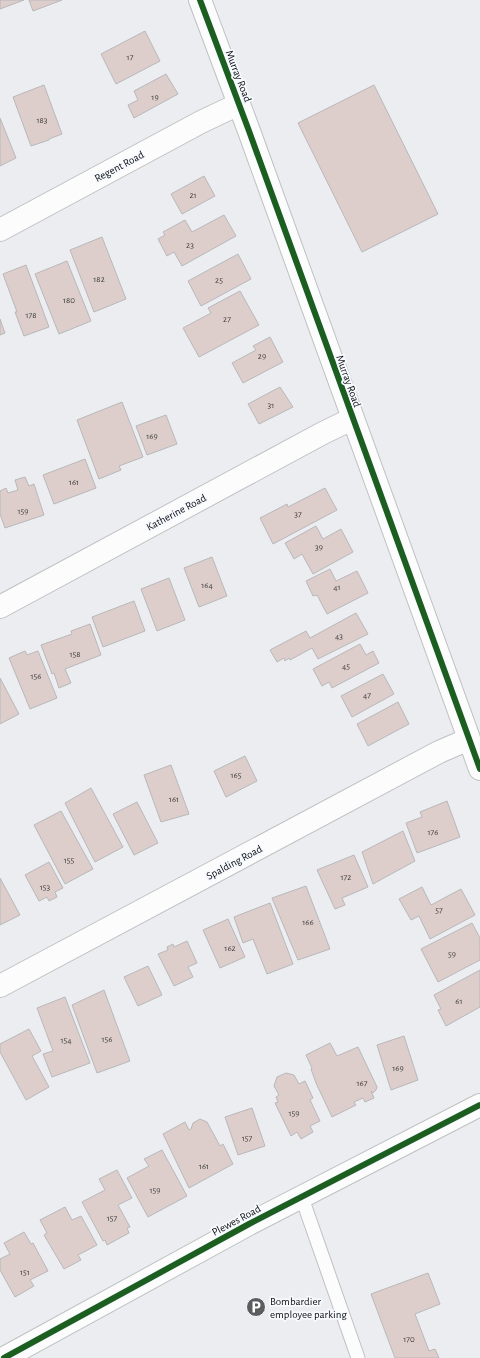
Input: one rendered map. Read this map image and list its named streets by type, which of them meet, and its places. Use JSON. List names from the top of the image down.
{
  "streets": {
    "street": [
      "Murray Road",
      "Regent Road",
      "Katherine Road",
      "Spalding Road",
      "Plewes Road"
    ]
  },
  "crossings": [
    ["Murray Road", "Regent Road"],
    ["Murray Road", "Katherine Road"],
    ["Murray Road", "Spalding Road"]
  ],
  "places": {
    "parking": ["Bombardier employee parking"]
  },
  "house_numbers": [
    "17",
    "19",
    "183",
    "21",
    "23",
    "182",
    "25",
    "180",
    "178",
    "27",
    "29",
    "31",
    "169",
    "161",
    "159",
    "37",
    "39",
    "164",
    "41",
    "43",
    "158",
    "45",
    "156",
    "47",
    "165",
    "161",
    "176",
    "155",
    "172",
    "153",
    "57",
    "166",
    "162",
    "59",
    "61",
    "156",
    "154",
    "169",
    "167",
    "159",
    "157",
    "161",
    "159",
    "157",
    "151",
    "170"
  ]
}
